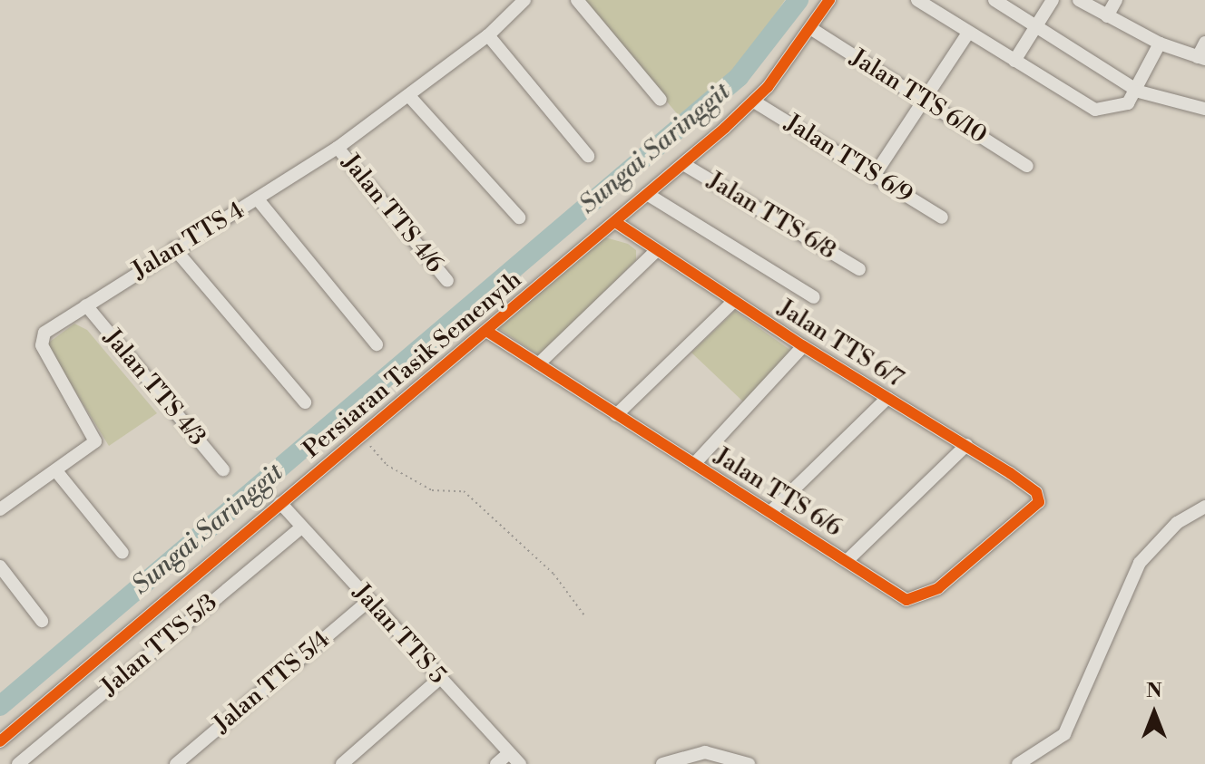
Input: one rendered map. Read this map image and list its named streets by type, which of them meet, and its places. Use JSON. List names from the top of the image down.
{
  "streets": {
    "street": [
      "Jalan TTS 6/10",
      "Jalan TTS 6/9",
      "Jalan TTS 4/6",
      "Jalan TTS 6/8",
      "Jalan TTS 4",
      "Jalan TTS 6/7",
      "Persiaran Tasik Semenyih",
      "Jalan TTS 4/3",
      "Jalan TTS 6/6",
      "Jalan TTS 5",
      "Jalan TTS 5/3",
      "Jalan TTS 5/4"
    ]
  },
  "crossings": [
    ["Jalan TTS 6/10", "Persiaran Tasik Semenyih"],
    ["Jalan TTS 6/9", "Persiaran Tasik Semenyih"],
    ["Jalan TTS 4/6", "Jalan TTS 4"],
    ["Jalan TTS 6/8", "Persiaran Tasik Semenyih"],
    ["Jalan TTS 4", "Jalan TTS 4/3"],
    ["Jalan TTS 6/7", "Persiaran Tasik Semenyih"],
    ["Jalan TTS 6/7", "Jalan TTS 6/6"],
    ["Persiaran Tasik Semenyih", "Jalan TTS 6/6"],
    ["Persiaran Tasik Semenyih", "Jalan TTS 5"],
    ["Jalan TTS 5", "Jalan TTS 5/3"],
    ["Jalan TTS 5", "Jalan TTS 5/4"]
  ],
  "water": ["Sungai Saringgit"],
  "north": "top"
}
